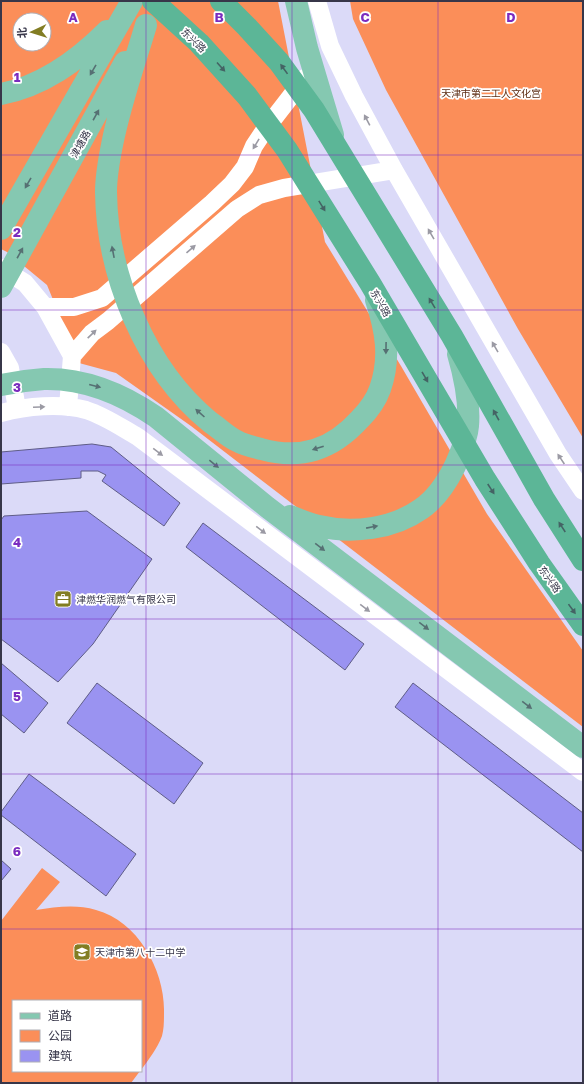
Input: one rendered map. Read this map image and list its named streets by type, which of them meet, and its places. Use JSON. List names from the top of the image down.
{
  "streets": {
    "highway": ["东兴路"],
    "main road": ["津塘路"]
  },
  "parks": ["天津市第二工人文化宫"],
  "places": {
    "office": ["津燃华润燃气有限公司"],
    "school or university": ["天津市第八十二中学"]
  },
  "legend": ["道路", "公园", "建筑"],
  "north": "left",
  "grid": {
    "columns": [
      "A",
      "B",
      "C",
      "D"
    ],
    "rows": [
      "1",
      "2",
      "3",
      "4",
      "5",
      "6"
    ]
  }
}
